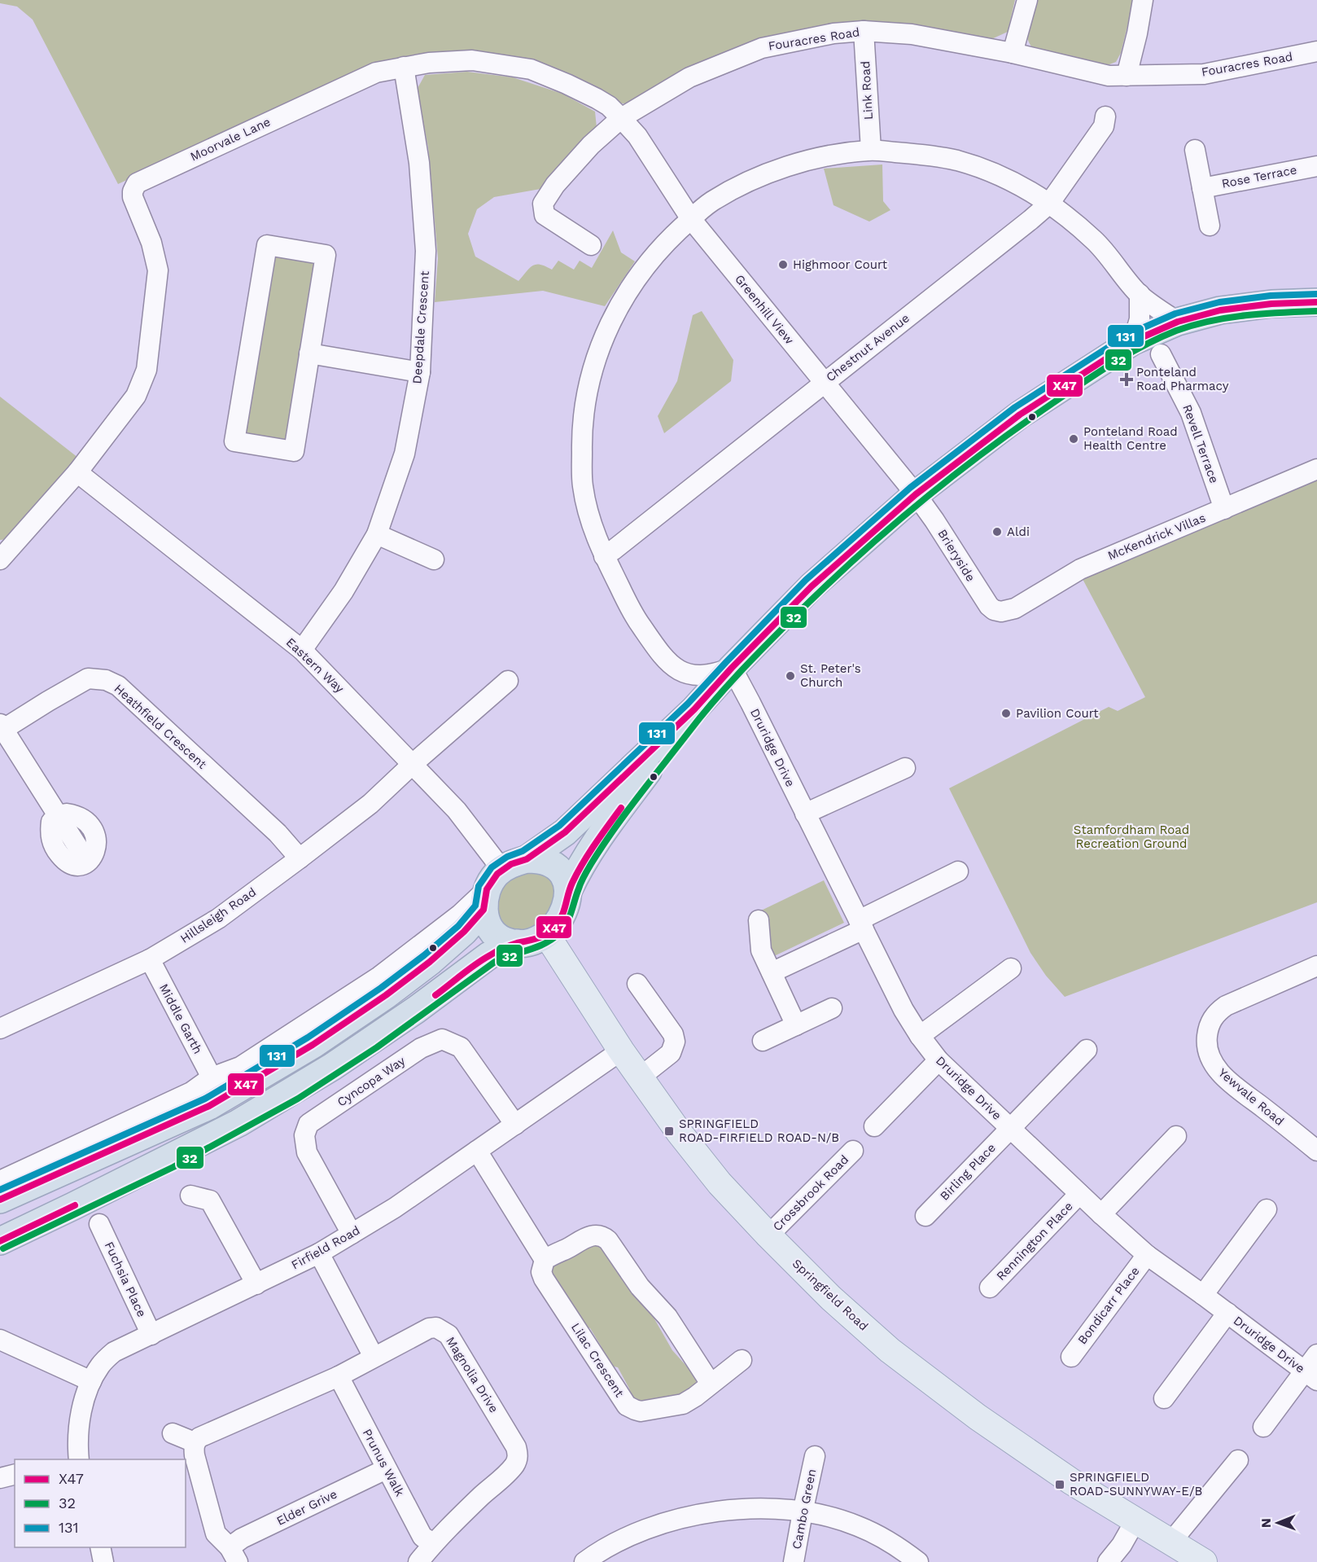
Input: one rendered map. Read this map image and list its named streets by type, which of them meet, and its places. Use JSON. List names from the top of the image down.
{
  "streets": {
    "main road": ["Springfield Road"],
    "street": [
      "Fouracres Road",
      "Link Road",
      "Moorvale Lane",
      "Rose Terrace",
      "Greenhill View",
      "Deepdale Crescent",
      "Chestnut Avenue",
      "Revell Terrace",
      "McKendrick Villas",
      "Brieryside",
      "Eastern Way",
      "Heathfield Crescent",
      "Druridge Drive",
      "Hillsleigh Road",
      "Middle Garth",
      "Cyncopa Way",
      "Yewvale Road",
      "Birling Place",
      "Crossbrook Road",
      "Rennington Place",
      "Firfield Road",
      "Fuchsia Place",
      "Bondicarr Place",
      "Lilac Crescent",
      "Magnolia Drive",
      "Prunus Walk",
      "Elder Grive",
      "Cambo Green"
    ]
  },
  "crossings": [
    ["Fouracres Road", "Link Road"],
    ["Fouracres Road", "Moorvale Lane"],
    ["Fouracres Road", "Greenhill View"],
    ["Moorvale Lane", "Greenhill View"],
    ["Moorvale Lane", "Deepdale Crescent"],
    ["Moorvale Lane", "Eastern Way"],
    ["Greenhill View", "Chestnut Avenue"],
    ["Greenhill View", "Brieryside"],
    ["Deepdale Crescent", "Eastern Way"],
    ["Revell Terrace", "McKendrick Villas"],
    ["McKendrick Villas", "Brieryside"],
    ["Eastern Way", "Hillsleigh Road"],
    ["Eastern Way", "Springfield Road"],
    ["Heathfield Crescent", "Hillsleigh Road"],
    ["Druridge Drive", "Birling Place"],
    ["Druridge Drive", "Rennington Place"],
    ["Druridge Drive", "Bondicarr Place"],
    ["Hillsleigh Road", "Middle Garth"],
    ["Cyncopa Way", "Firfield Road"],
    ["Crossbrook Road", "Springfield Road"],
    ["Firfield Road", "Fuchsia Place"],
    ["Firfield Road", "Springfield Road"],
    ["Firfield Road", "Lilac Crescent"],
    ["Magnolia Drive", "Prunus Walk"],
    ["Prunus Walk", "Elder Grive"]
  ],
  "parks": ["Stamfordham Road Recreation Ground"],
  "places": {
    "other": [
      "Highmoor Court",
      "Ponteland Road Health Centre",
      "Aldi",
      "St. Peter's Church",
      "Pavilion Court"
    ],
    "health": ["Ponteland Road Pharmacy"],
    "transit": ["SPRINGFIELD ROAD-FIRFIELD ROAD-N/B", "SPRINGFIELD ROAD-SUNNYWAY-E/B"]
  },
  "lines": ["transit line 131", "transit line X47", "transit line 32"],
  "legend": ["X47", "32", "131"],
  "north": "left"
}
